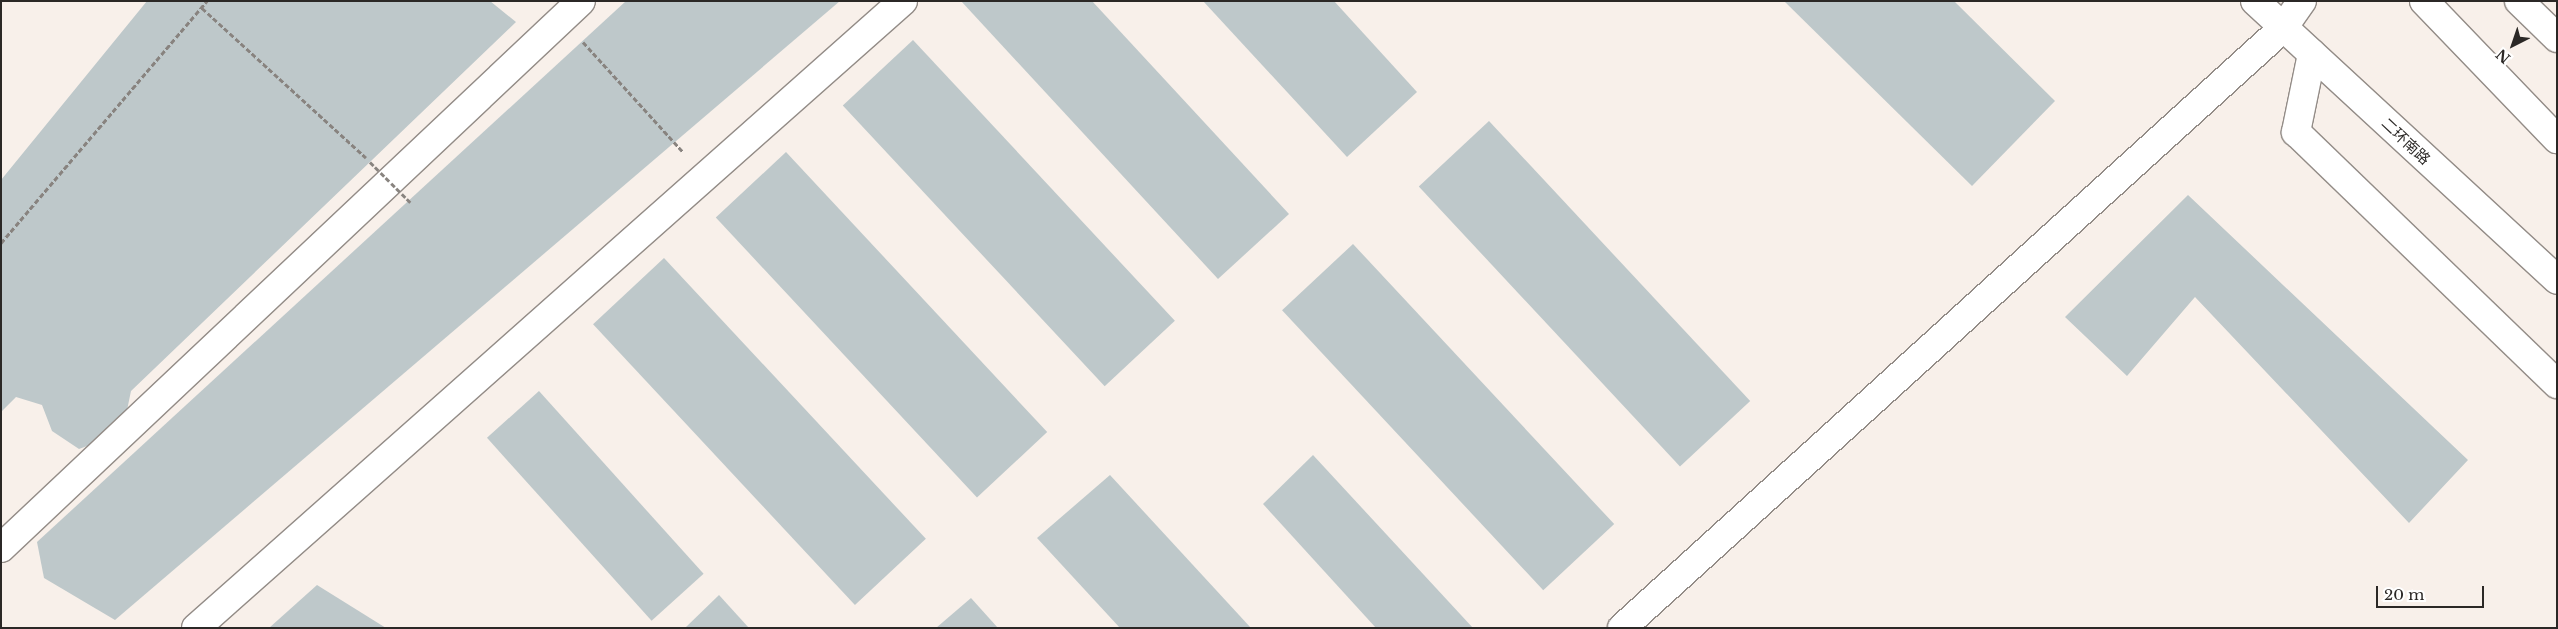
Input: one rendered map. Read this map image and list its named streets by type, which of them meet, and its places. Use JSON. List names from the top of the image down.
{
  "streets": {
    "main road": ["二环南路"]
  },
  "scale_bar": "20 m",
  "north": "bottom left"
}
